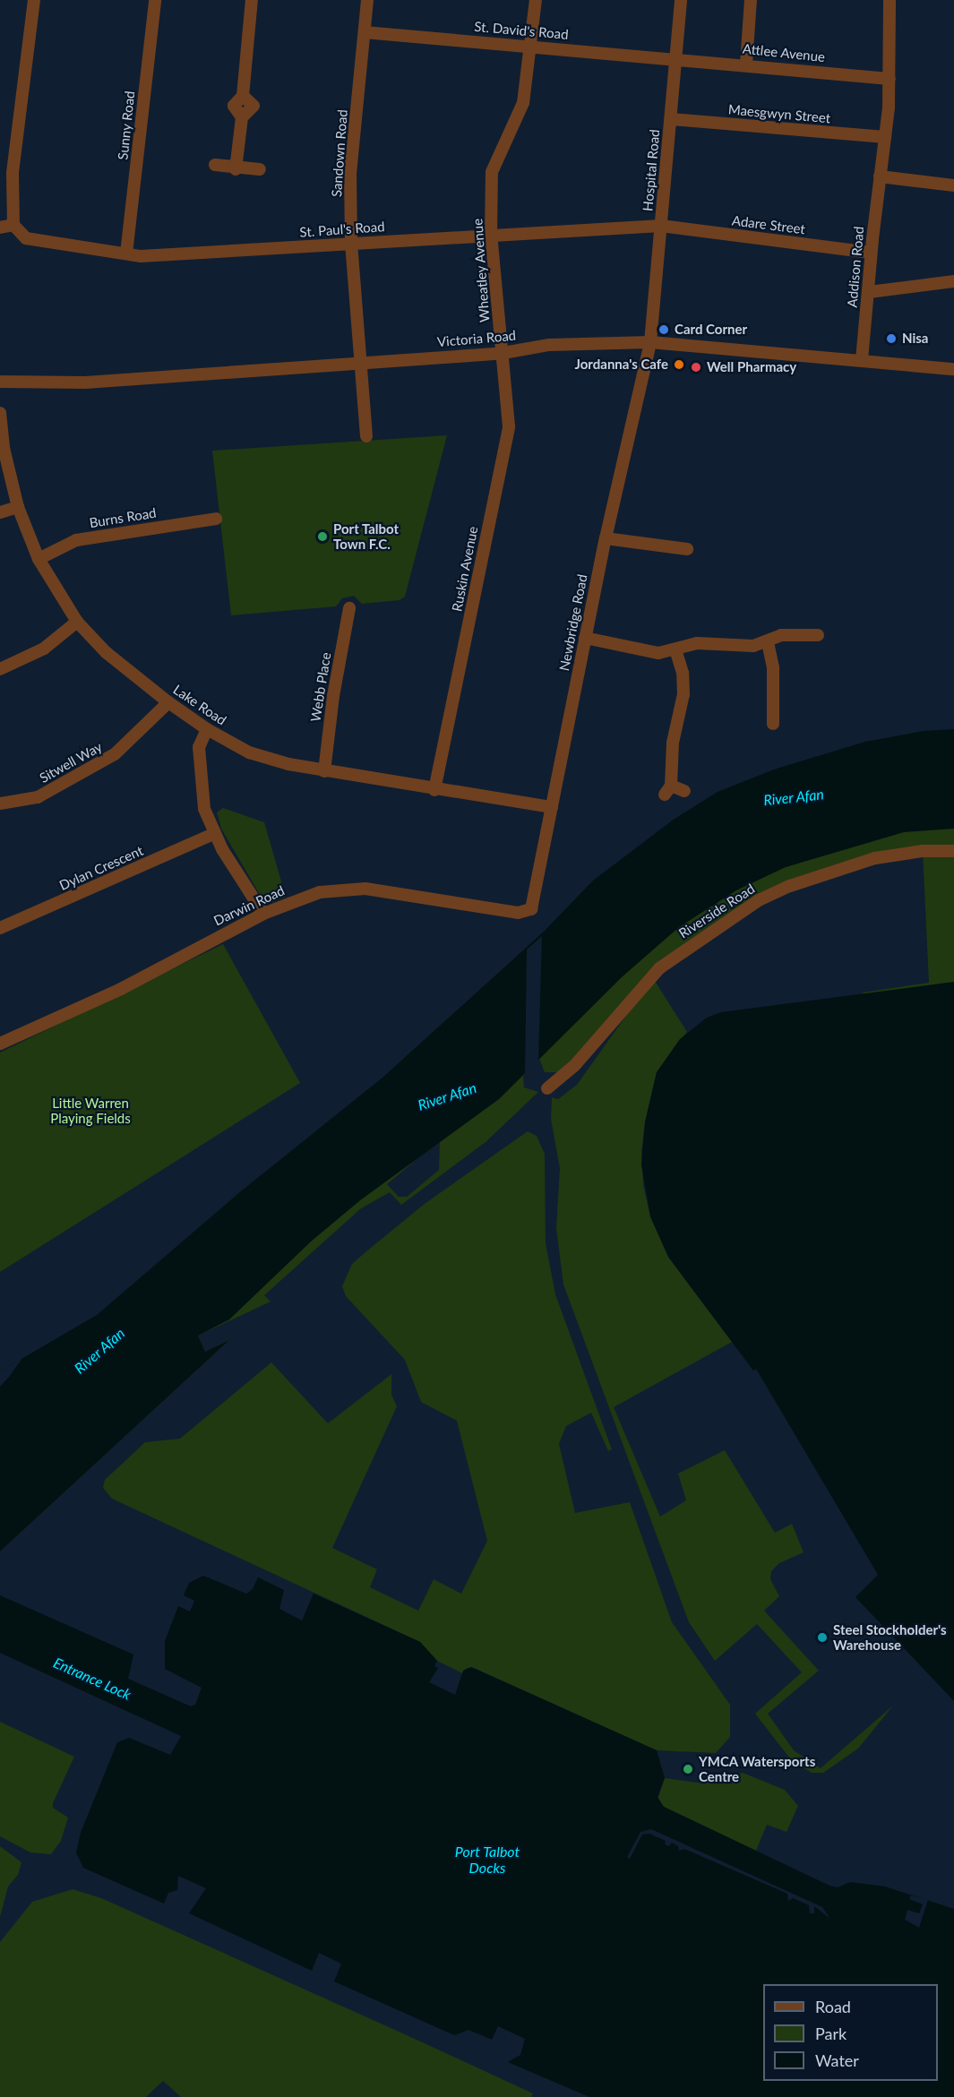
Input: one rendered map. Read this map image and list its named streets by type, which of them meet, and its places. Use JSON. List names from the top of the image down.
{
  "streets": {
    "street": [
      "St. David's Road",
      "Attlee Avenue",
      "Maesgwyn Street",
      "Sunny Road",
      "Sandown Road",
      "Hospital Road",
      "Adare Street",
      "St. Paul's Road",
      "Addison Road",
      "Wheatley Avenue",
      "Victoria Road",
      "Burns Road",
      "Ruskin Avenue",
      "Newbridge Road",
      "Webb Place",
      "Lake Road",
      "Sitwell Way",
      "Dylan Crescent",
      "Darwin Road",
      "Riverside Road"
    ]
  },
  "crossings": [
    ["St. David's Road", "Attlee Avenue"],
    ["St. David's Road", "Sandown Road"],
    ["St. David's Road", "Hospital Road"],
    ["St. David's Road", "Wheatley Avenue"],
    ["Attlee Avenue", "Hospital Road"],
    ["Attlee Avenue", "Addison Road"],
    ["Maesgwyn Street", "Hospital Road"],
    ["Maesgwyn Street", "Addison Road"],
    ["Sunny Road", "St. Paul's Road"],
    ["Sandown Road", "St. Paul's Road"],
    ["Sandown Road", "Victoria Road"],
    ["Hospital Road", "Adare Street"],
    ["Hospital Road", "St. Paul's Road"],
    ["Hospital Road", "Victoria Road"],
    ["Hospital Road", "Newbridge Road"],
    ["Adare Street", "St. Paul's Road"],
    ["Adare Street", "Addison Road"],
    ["St. Paul's Road", "Wheatley Avenue"],
    ["Addison Road", "Victoria Road"],
    ["Wheatley Avenue", "Victoria Road"],
    ["Wheatley Avenue", "Ruskin Avenue"],
    ["Victoria Road", "Ruskin Avenue"],
    ["Victoria Road", "Newbridge Road"],
    ["Burns Road", "Lake Road"],
    ["Ruskin Avenue", "Lake Road"],
    ["Newbridge Road", "Lake Road"],
    ["Newbridge Road", "Darwin Road"],
    ["Webb Place", "Lake Road"],
    ["Lake Road", "Sitwell Way"]
  ],
  "water": ["River Afan", "Entrance Lock", "Port Talbot Docks"],
  "parks": ["Little Warren Playing Fields"],
  "places": [
    "Card Corner",
    "Nisa",
    "Jordanna's Cafe",
    "Well Pharmacy",
    "Port Talbot Town F.C.",
    "Steel Stockholder's Warehouse",
    "YMCA Watersports Centre"
  ],
  "legend": ["Road", "Park", "Water"]
}
